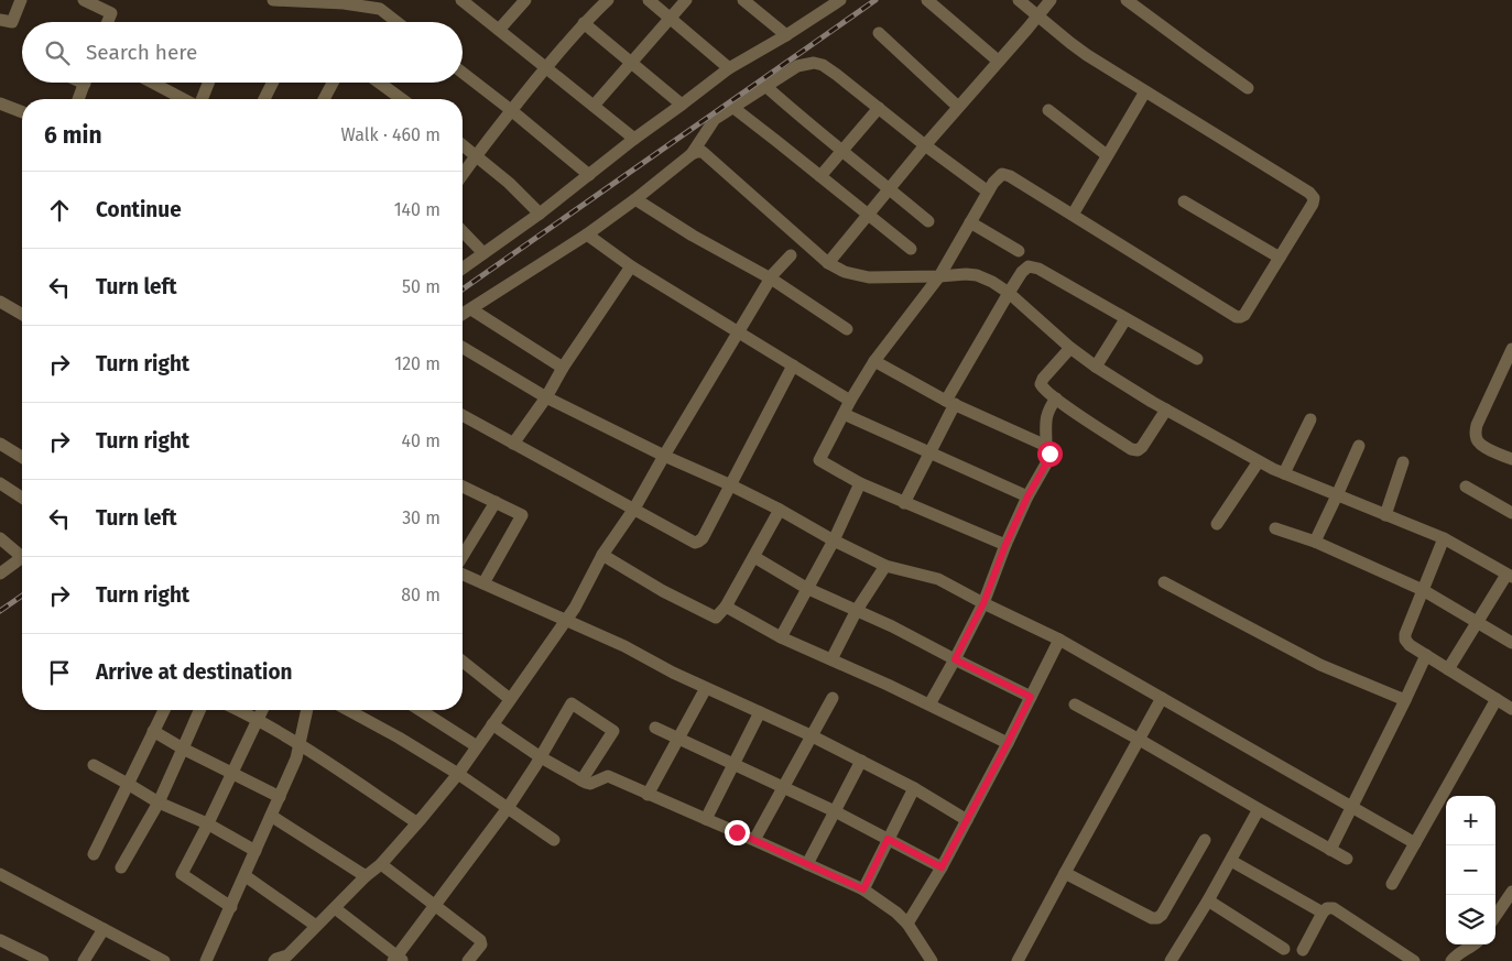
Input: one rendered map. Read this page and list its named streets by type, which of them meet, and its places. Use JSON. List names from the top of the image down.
{
  "page": {
    "search": "Search here",
    "heading": ["6 min", "Walk · 460 m"],
    "list": [
      ["Continue", "140 m"],
      ["Turn left", "50 m"],
      ["Turn right", "120 m"],
      ["Turn right", "40 m"],
      ["Turn left", "30 m"],
      ["Turn right", "80 m"],
      "Arrive at destination"
    ],
    "map_buttons": ["+", "−"]
  }
}
